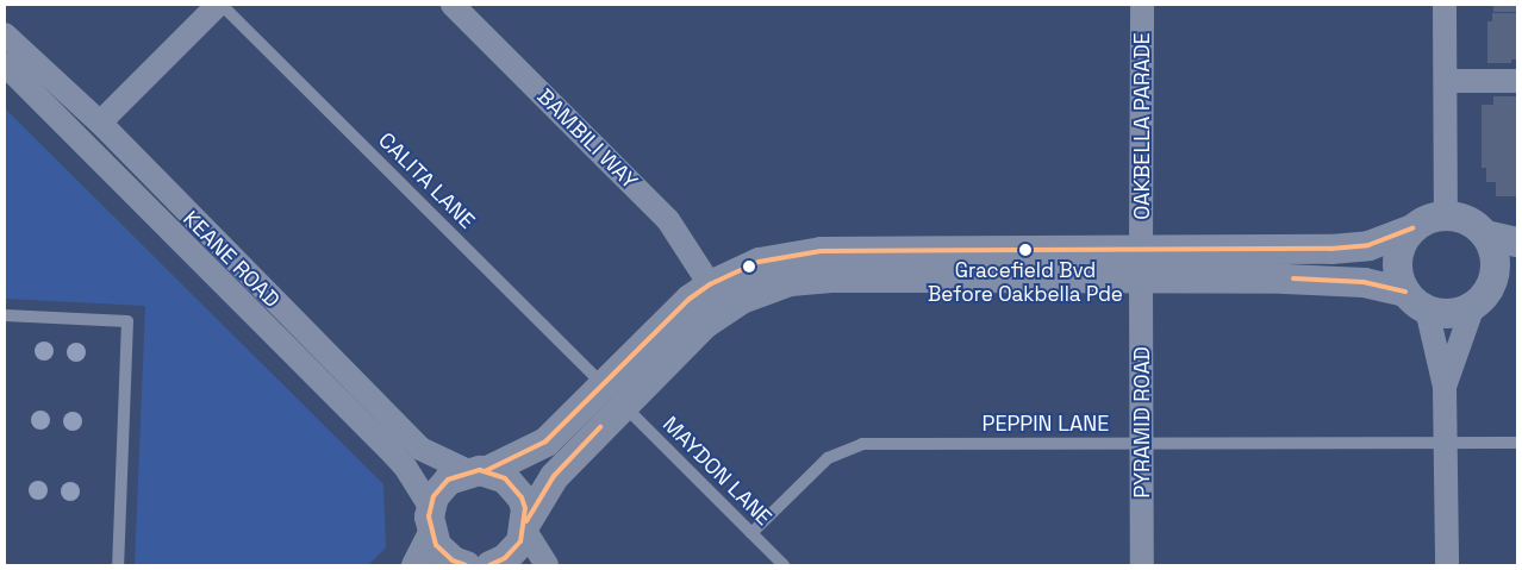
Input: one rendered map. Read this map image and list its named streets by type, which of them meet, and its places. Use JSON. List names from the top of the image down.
{
  "streets": {
    "street": [
      "OAKBELLA PARADE",
      "BAMBILI WAY",
      "KEANE ROAD",
      "PYRAMID ROAD"
    ],
    "lane": ["CALITA LANE", "PEPPIN LANE", "MAYDON LANE"]
  },
  "crossings": [
    ["CALITA LANE", "MAYDON LANE"],
    ["PYRAMID ROAD", "PEPPIN LANE"],
    ["PEPPIN LANE", "MAYDON LANE"]
  ],
  "places": ["Gracefield Bvd Before Oakbella Pde"]
}
